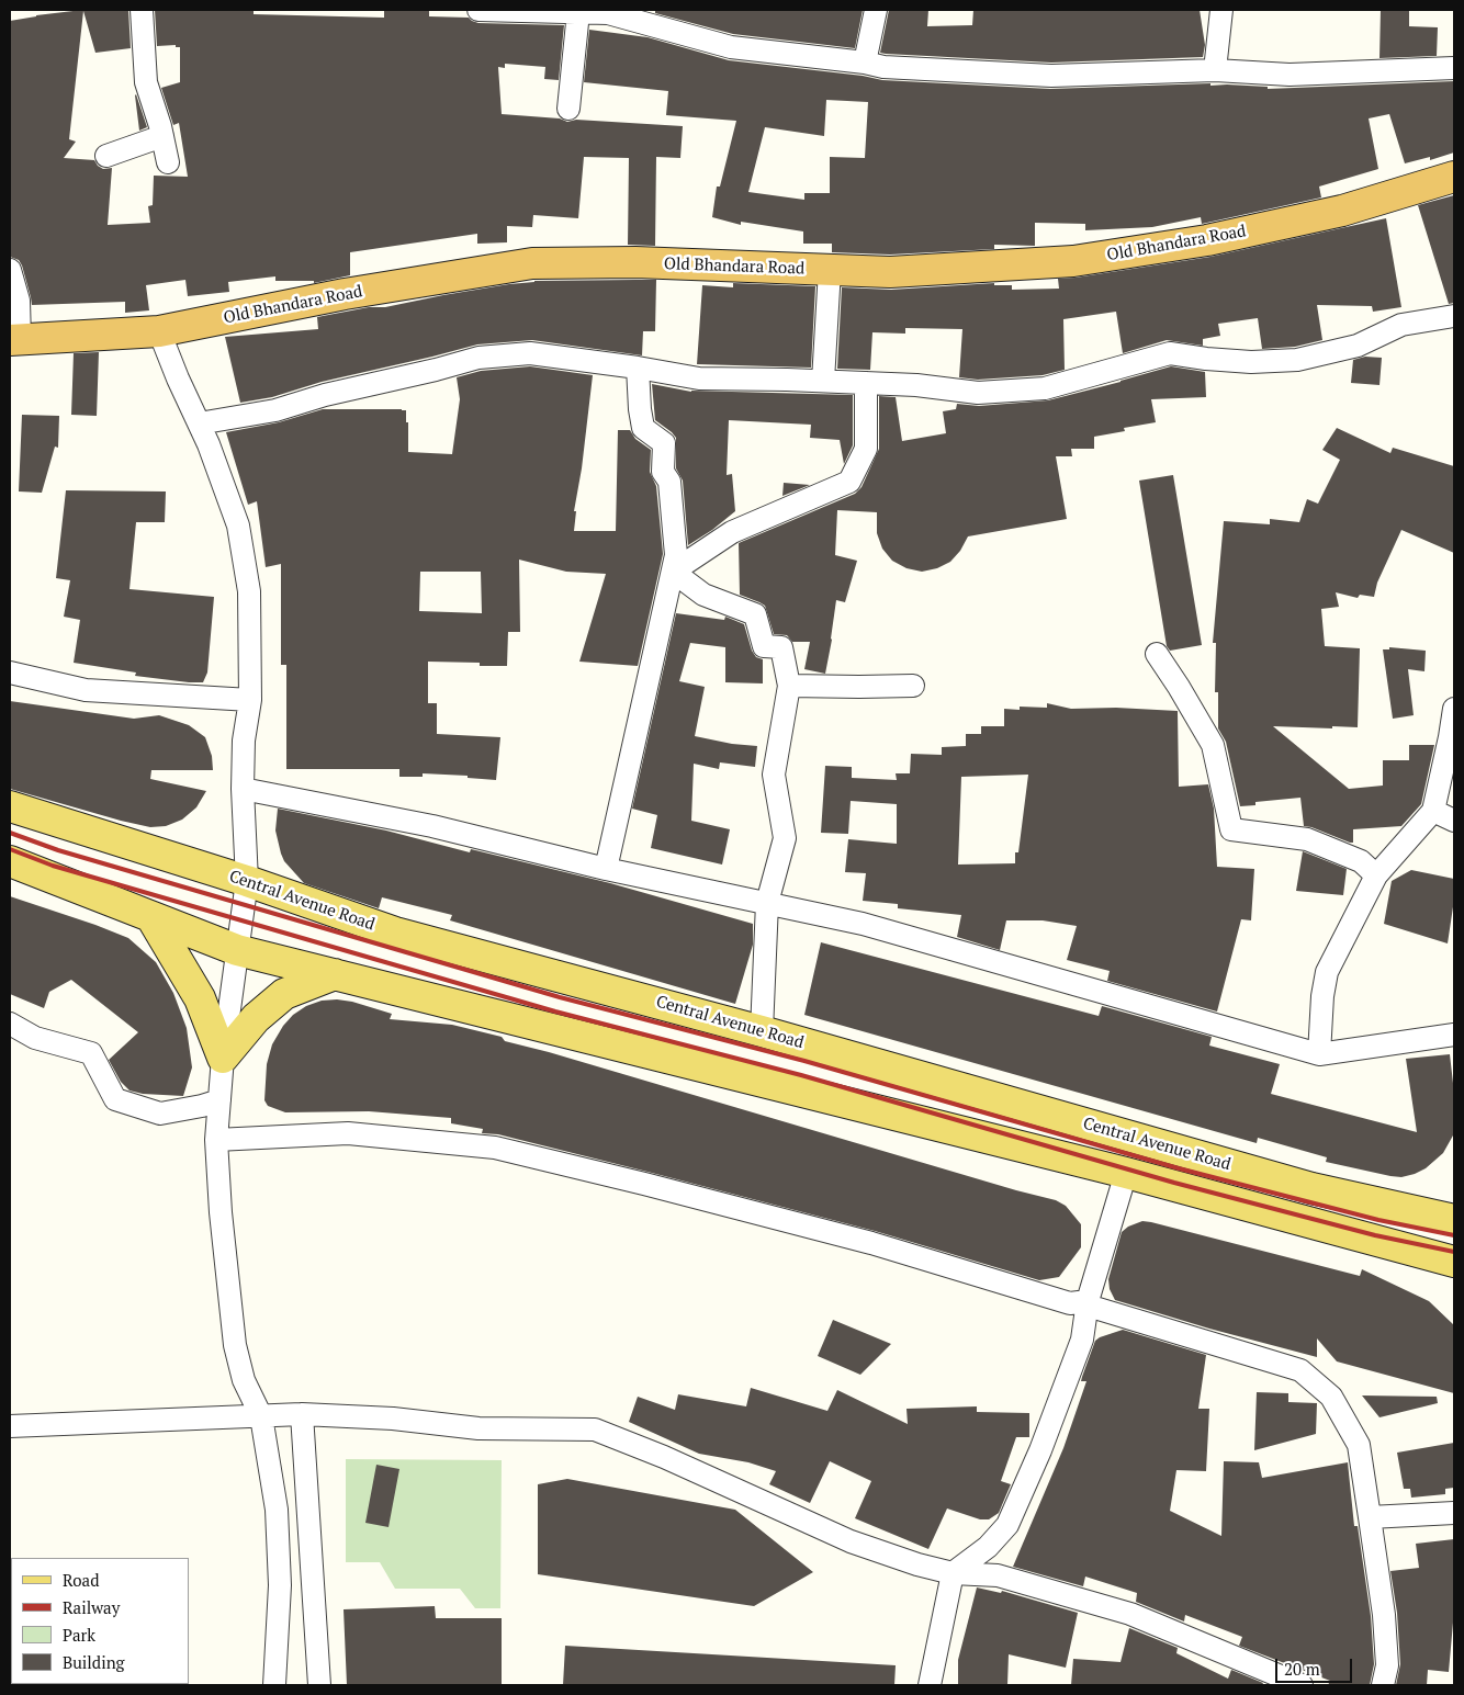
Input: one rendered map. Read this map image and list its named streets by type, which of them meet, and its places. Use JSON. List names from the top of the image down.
{
  "streets": {
    "highway": ["Old Bhandara Road"],
    "main road": ["Central Avenue Road"]
  },
  "legend": [
    "Road",
    "Railway",
    "Park",
    "Building"
  ],
  "scale_bar": "20 m"
}
